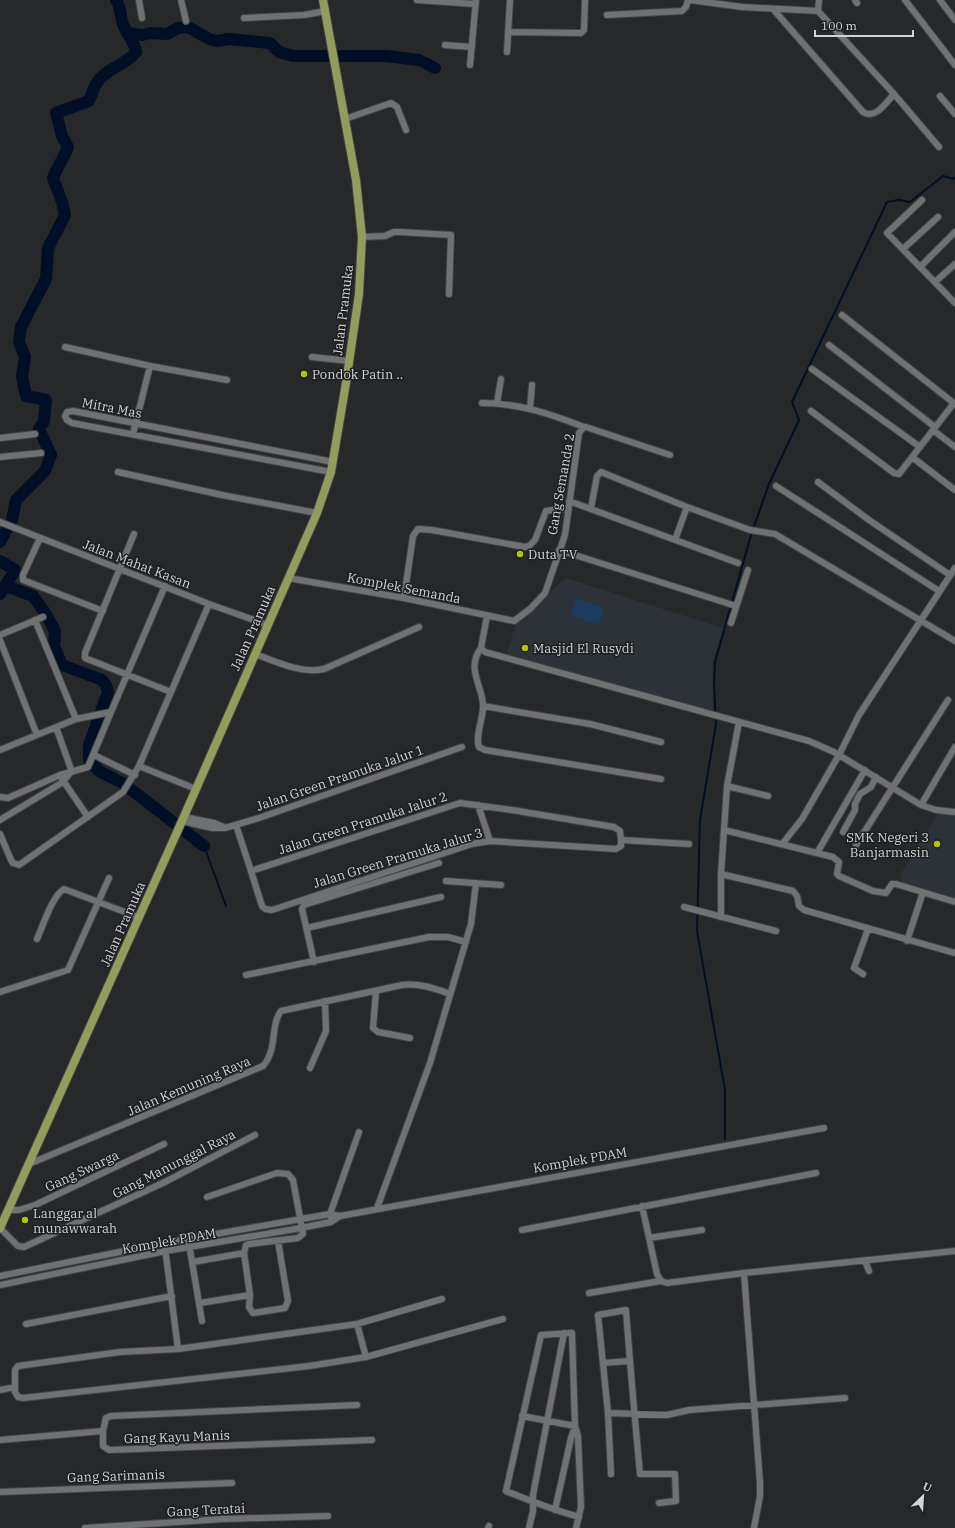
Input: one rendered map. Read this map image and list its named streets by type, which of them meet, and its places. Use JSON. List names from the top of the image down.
{
  "streets": {
    "main road": ["Jalan Pramuka"],
    "street": [
      "Mitra Mas",
      "Gang Semanda 2",
      "Jalan Mahat Kasan",
      "Komplek Semanda",
      "Jalan Green Pramuka Jalur 1",
      "Jalan Green Pramuka Jalur 2",
      "Jalan Green Pramuka Jalur 3",
      "Jalan Kemuning Raya",
      "Komplek PDAM",
      "Gang Manunggal Raya",
      "Gang Swarga",
      "Gang Kayu Manis",
      "Gang Sarimanis",
      "Gang Teratai"
    ]
  },
  "crossings": [
    ["Jalan Pramuka", "Mitra Mas"],
    ["Jalan Pramuka", "Jalan Mahat Kasan"],
    ["Jalan Pramuka", "Komplek Semanda"],
    ["Jalan Pramuka", "Jalan Green Pramuka Jalur 1"],
    ["Jalan Pramuka", "Jalan Kemuning Raya"],
    ["Jalan Pramuka", "Gang Manunggal Raya"],
    ["Jalan Pramuka", "Gang Swarga"],
    ["Gang Semanda 2", "Komplek Semanda"],
    ["Jalan Green Pramuka Jalur 2", "Jalan Green Pramuka Jalur 3"]
  ],
  "places": [
    "Pondok Patin ..",
    "Duta TV",
    "Masjid El Rusydi",
    "SMK Negeri 3 Banjarmasin",
    "Langgar al munawwarah"
  ],
  "scale_bar": "100 m",
  "north": "top right"
}
